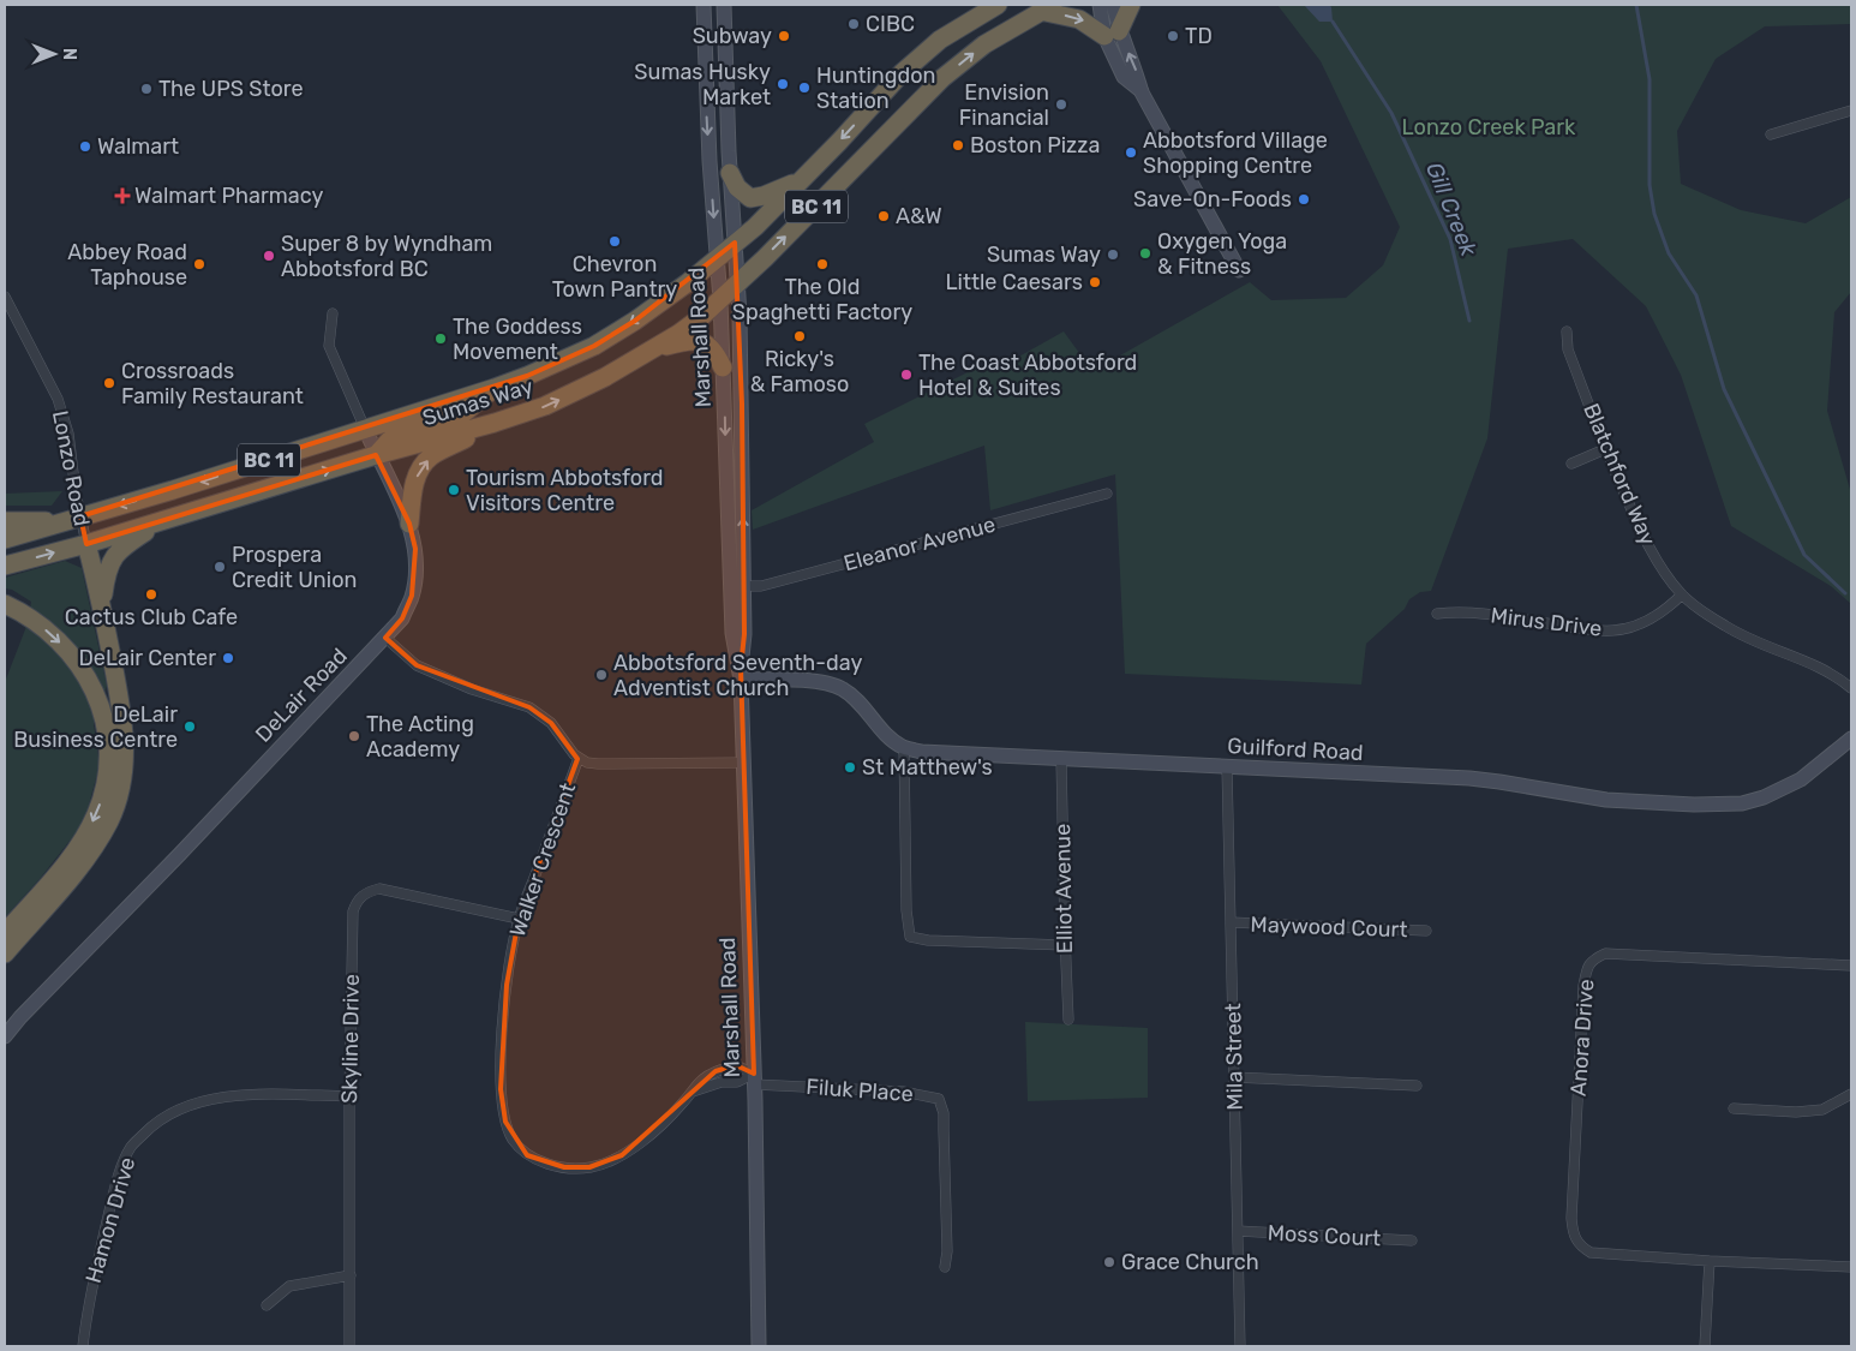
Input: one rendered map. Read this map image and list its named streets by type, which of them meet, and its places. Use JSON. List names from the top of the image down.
{
  "streets": {
    "highway": ["BC 11", "Sumas Way"],
    "street": [
      "Marshall Road",
      "Lonzo Road",
      "Blatchford Way",
      "Eleanor Avenue",
      "Mirus Drive",
      "DeLair Road",
      "Guilford Road",
      "Walker Crescent",
      "Elliot Avenue",
      "Maywood Court",
      "Anora Drive",
      "Skyline Drive",
      "Mila Street",
      "Filuk Place",
      "Hamon Drive",
      "Moss Court"
    ]
  },
  "crossings": [
    ["Marshall Road", "Sumas Way"],
    ["Marshall Road", "Eleanor Avenue"],
    ["Marshall Road", "Walker Crescent"],
    ["Marshall Road", "Filuk Place"],
    ["Sumas Way", "Lonzo Road"],
    ["Sumas Way", "DeLair Road"],
    ["Blatchford Way", "Mirus Drive"],
    ["Guilford Road", "Elliot Avenue"],
    ["Guilford Road", "Mila Street"],
    ["Walker Crescent", "Skyline Drive"],
    ["Walker Crescent", "Filuk Place"],
    ["Maywood Court", "Mila Street"],
    ["Skyline Drive", "Hamon Drive"],
    ["Mila Street", "Moss Court"]
  ],
  "water": ["Gill Creek"],
  "parks": ["Lonzo Creek Park"],
  "places": {
    "other": [
      "CIBC",
      "Subway",
      "TD",
      "Sumas Husky Market",
      "Huntingdon Station",
      "The UPS Store",
      "Envision Financial",
      "Boston Pizza",
      "Walmart",
      "Abbotsford Village Shopping Centre",
      "Save-On-Foods",
      "A&W",
      "Chevron Town Pantry",
      "Oxygen Yoga & Fitness",
      "Sumas Way",
      "Super 8 by Wyndham Abbotsford BC",
      "Abbey Road Taphouse",
      "The Old Spaghetti Factory",
      "Little Caesars",
      "Ricky's & Famoso",
      "The Goddess Movement",
      "The Coast Abbotsford Hotel & Suites",
      "Crossroads Family Restaurant",
      "Tourism Abbotsford Visitors Centre",
      "Prospera Credit Union",
      "Cactus Club Cafe",
      "DeLair Center",
      "Abbotsford Seventh-day Adventist Church",
      "DeLair Business Centre",
      "The Acting Academy",
      "St Matthew's",
      "Grace Church"
    ],
    "health": ["Walmart Pharmacy"]
  },
  "north": "right"
}
